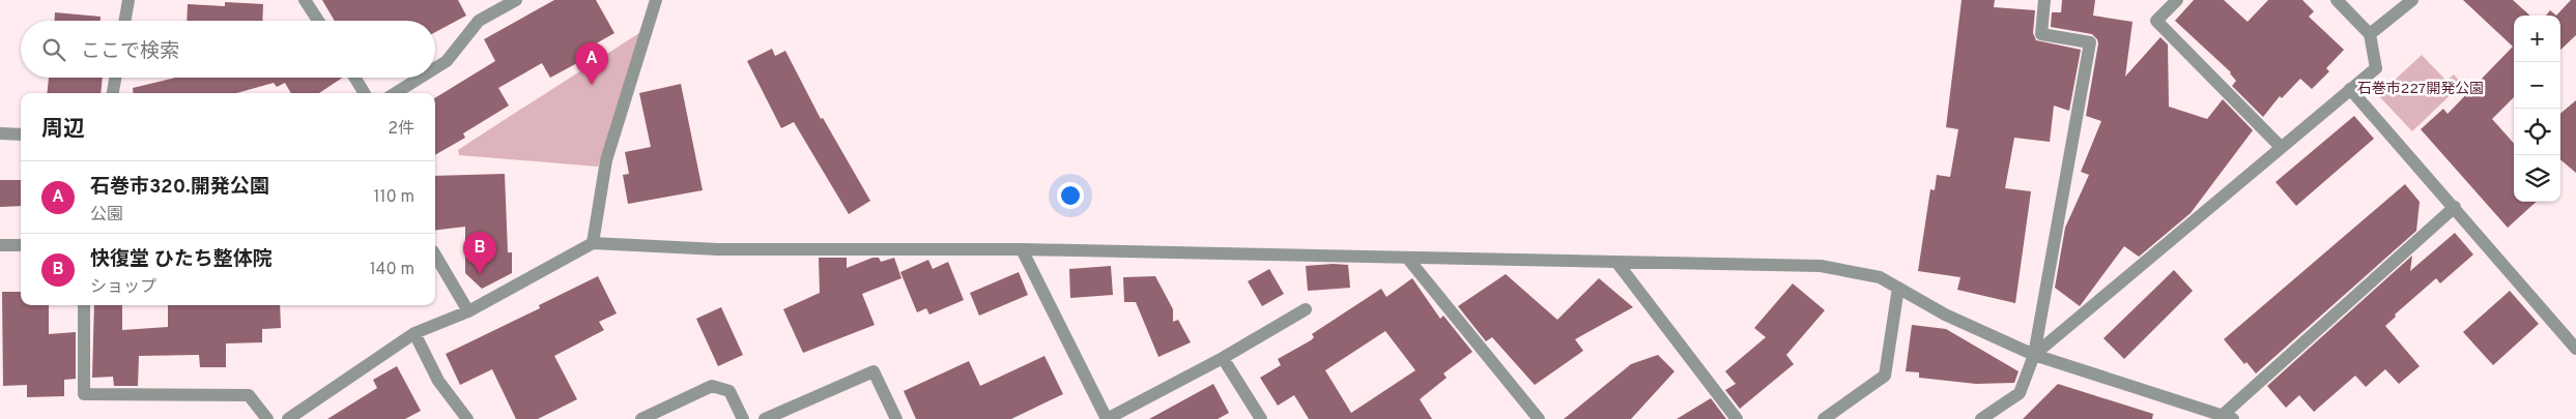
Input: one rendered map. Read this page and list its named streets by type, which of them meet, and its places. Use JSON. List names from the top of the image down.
{
  "parks": ["石巻市227開発公園"],
  "page": {
    "map_buttons": ["+", "−"],
    "search": "ここで検索",
    "pins": ["A", "B"],
    "heading": ["周辺", "2件"],
    "list": [
      {
        "mark": "A",
        "name": "石巻市320.開発公園",
        "note": "公園",
        "value": "110 m"
      },
      {
        "mark": "B",
        "name": "快復堂 ひたち整体院",
        "note": "ショップ",
        "value": "140 m"
      }
    ]
  }
}
